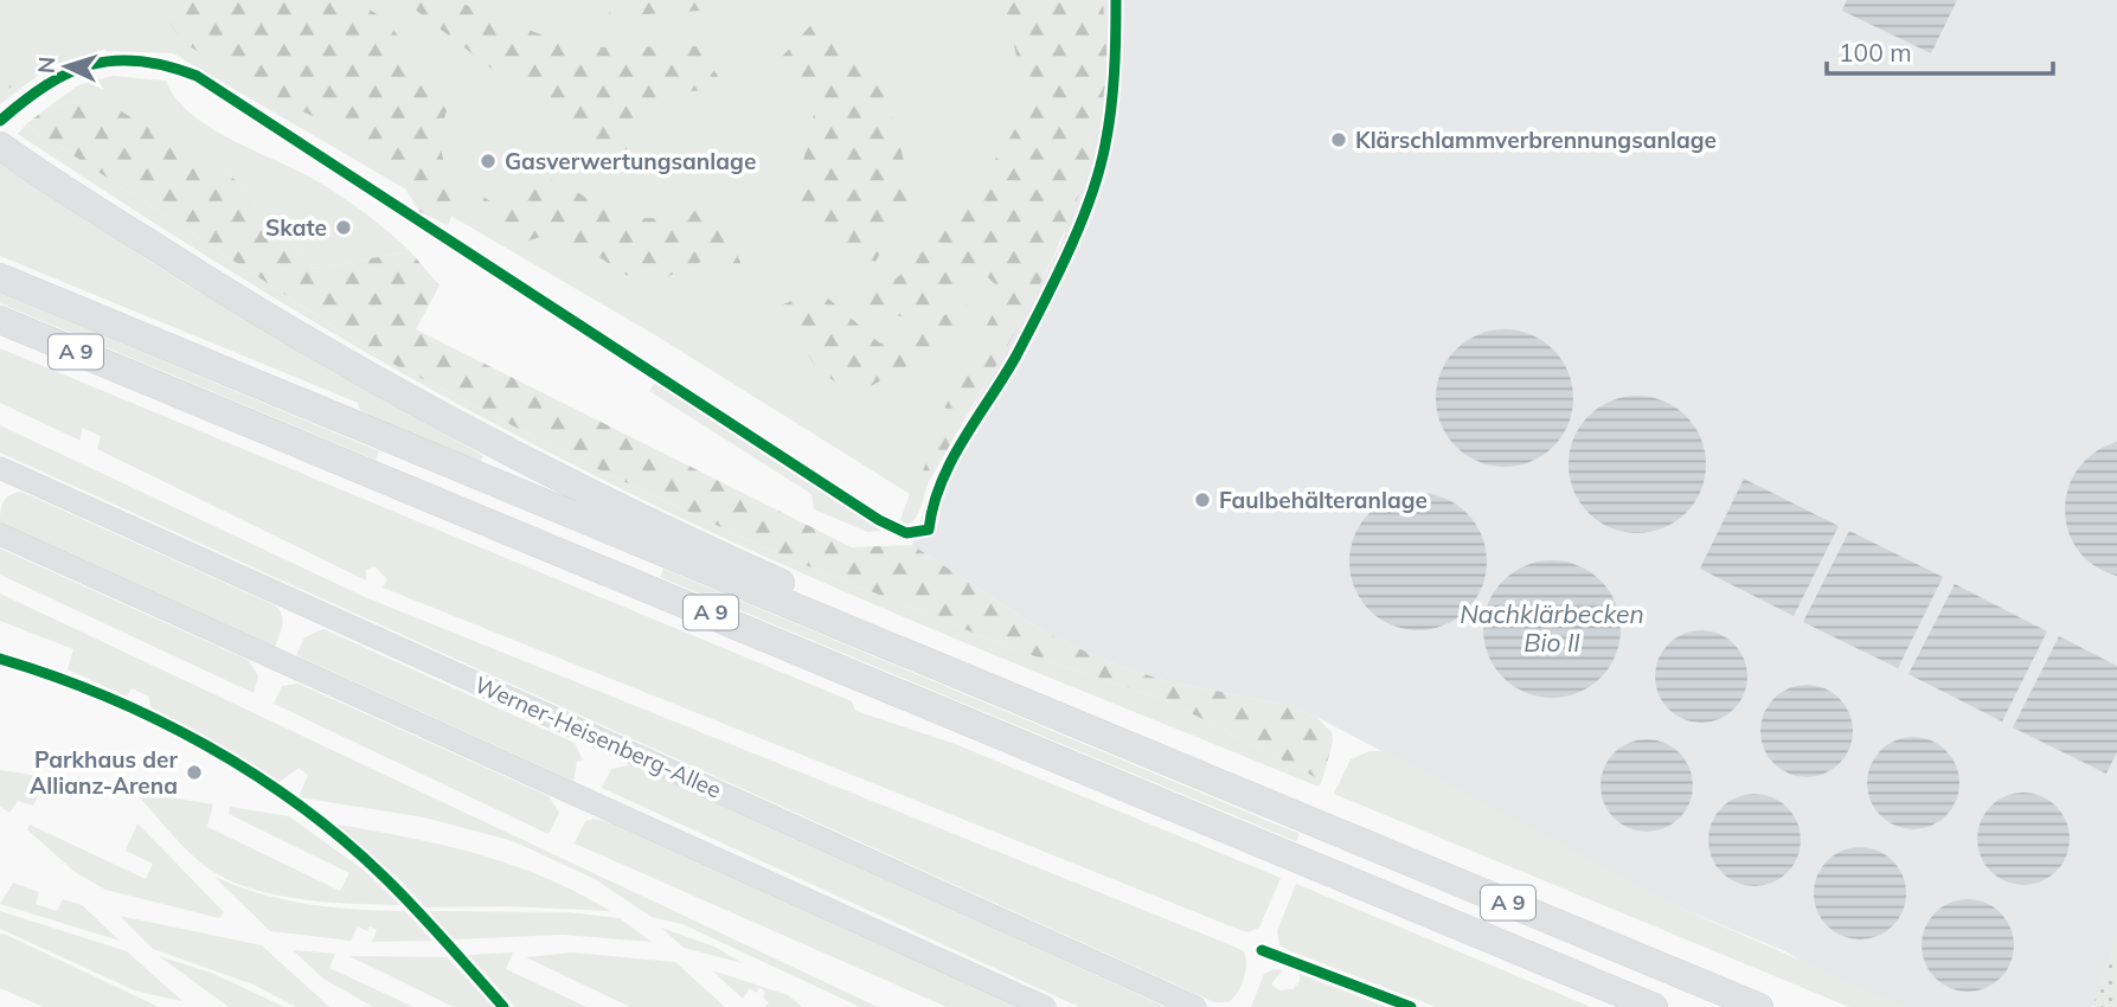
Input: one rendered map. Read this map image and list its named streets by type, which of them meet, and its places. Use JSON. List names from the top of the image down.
{
  "streets": {
    "highway": ["A 9"],
    "street": ["Werner-Heisenberg-Allee"]
  },
  "water": ["Nachklärbecken Bio II"],
  "places": [
    "Klärschlammverbrennungsanlage",
    "Gasverwertungsanlage",
    "Skate",
    "Faulbehälteranlage",
    "Parkhaus der Allianz-Arena"
  ],
  "scale_bar": "100 m",
  "north": "left"
}
